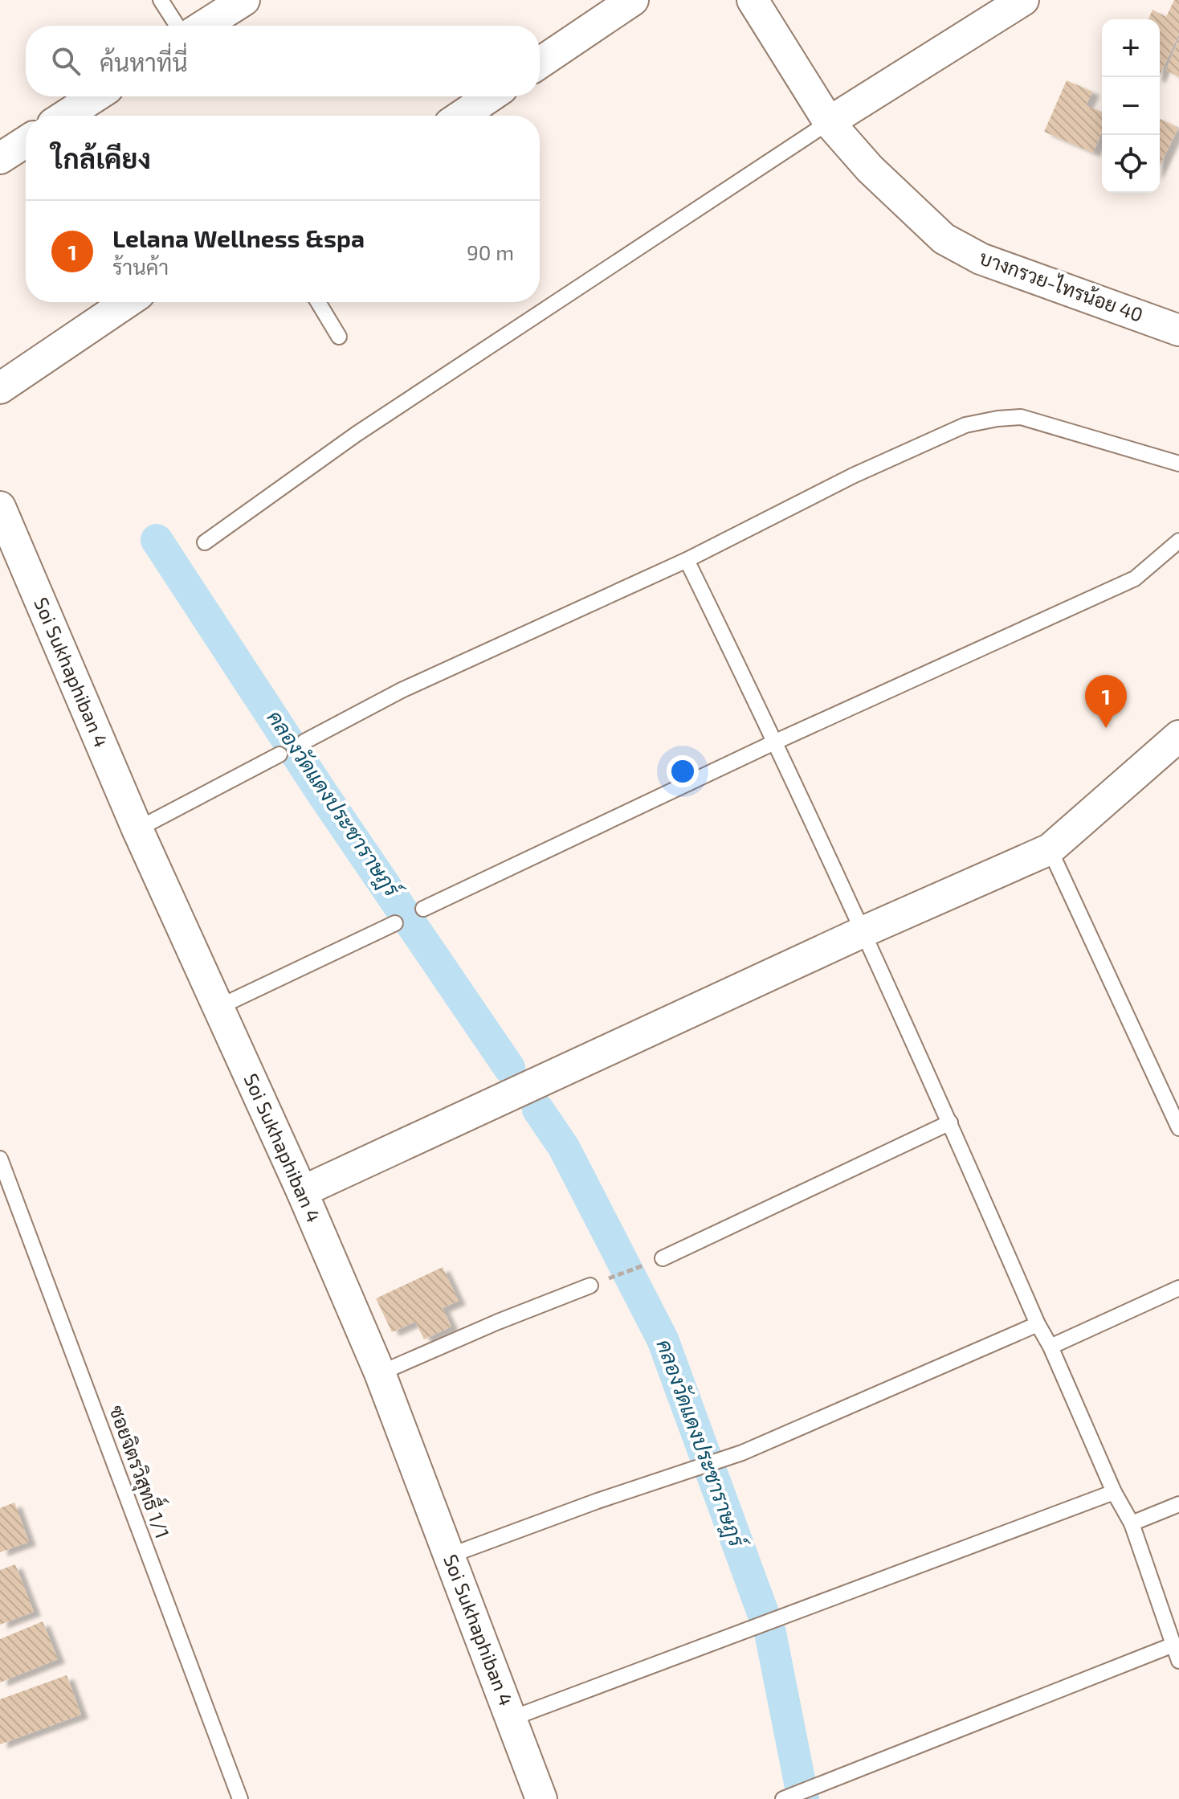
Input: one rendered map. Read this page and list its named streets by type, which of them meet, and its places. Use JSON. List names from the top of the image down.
{
  "streets": {
    "street": ["บางกรวย-ไทรน้อย 40", "Soi Sukhaphiban 4"],
    "lane": ["ซอยจิตรวิสุทธื์ 1/1"]
  },
  "water": ["คลองวัดแดงประชาราษฎร์"],
  "page": {
    "map_buttons": ["+", "−"],
    "search": "ค้นหาที่นี่",
    "heading": "ใกล้เคียง",
    "list": [
      {
        "mark": "1",
        "name": "Lelana Wellness &spa",
        "note": "ร้านค้า",
        "value": "90 m"
      }
    ],
    "pins": "1"
  }
}
